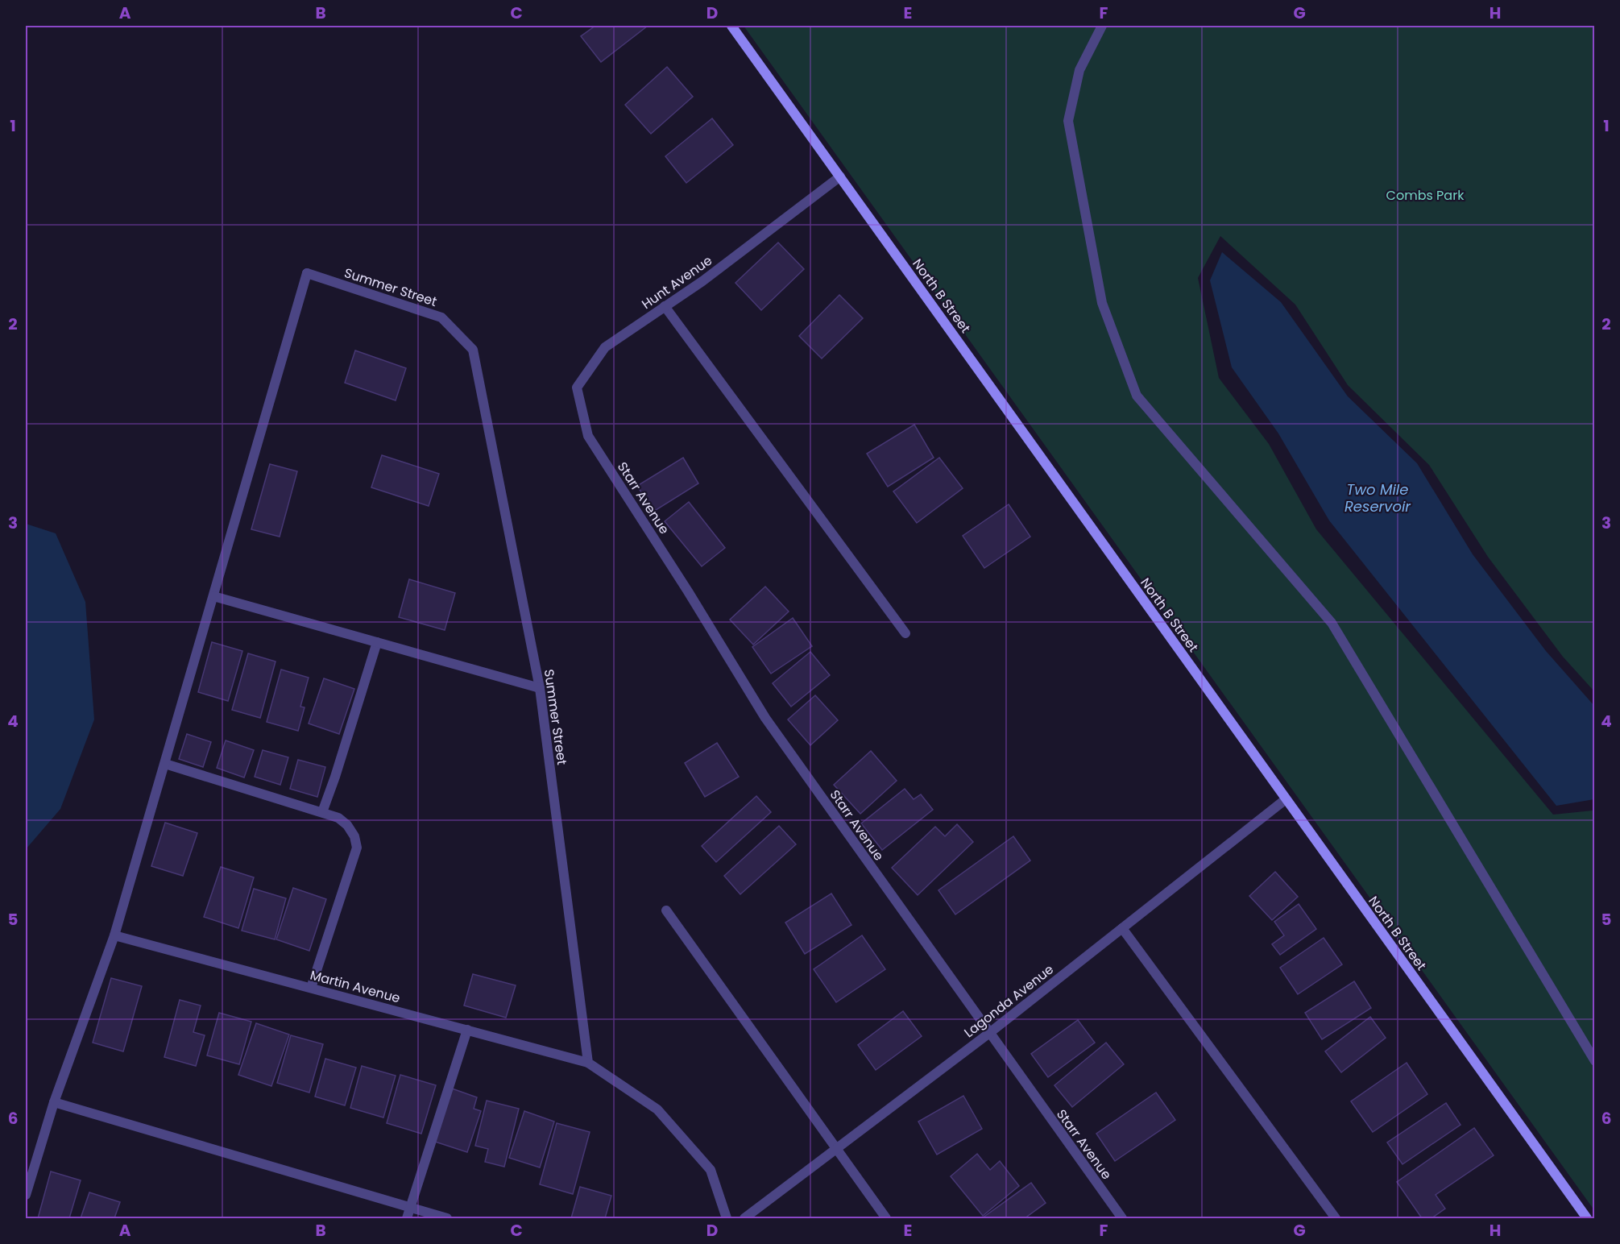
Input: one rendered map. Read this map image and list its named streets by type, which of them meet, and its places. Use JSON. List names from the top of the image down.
{
  "streets": {
    "main road": ["North B Street"],
    "street": [
      "Hunt Avenue",
      "Summer Street",
      "Starr Avenue",
      "Martin Avenue",
      "Lagonda Avenue"
    ]
  },
  "crossings": [
    ["Hunt Avenue", "North B Street"],
    ["Hunt Avenue", "Starr Avenue"],
    ["Summer Street", "Martin Avenue"],
    ["North B Street", "Lagonda Avenue"],
    ["Starr Avenue", "Lagonda Avenue"]
  ],
  "water": ["Two Mile Reservoir"],
  "parks": ["Combs Park"],
  "grid": {
    "columns": [
      "A",
      "B",
      "C",
      "D",
      "E",
      "F",
      "G",
      "H"
    ],
    "rows": [
      "1",
      "2",
      "3",
      "4",
      "5",
      "6"
    ]
  }
}
